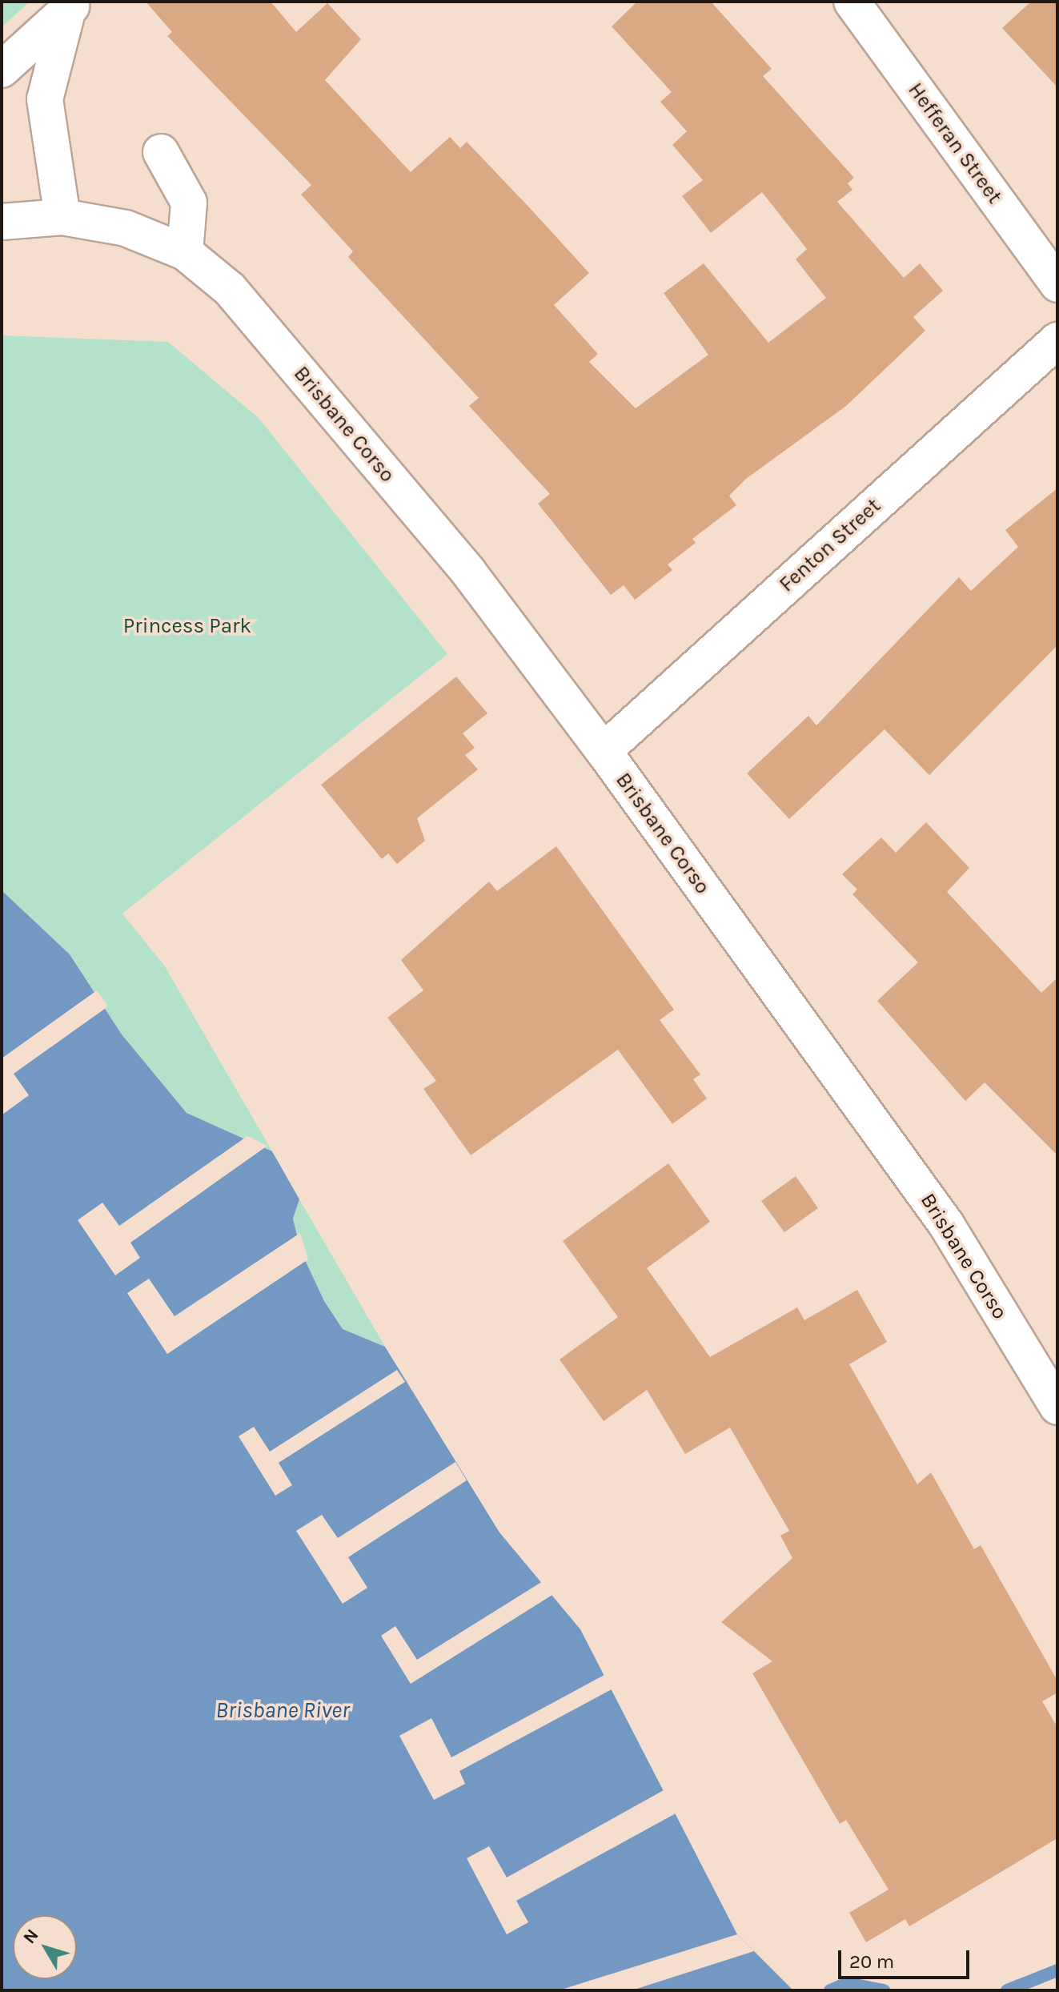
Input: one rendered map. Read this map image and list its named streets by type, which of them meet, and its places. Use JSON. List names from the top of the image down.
{
  "streets": {
    "street": ["Hefferan Street", "Brisbane Corso", "Fenton Street"]
  },
  "crossings": [
    ["Brisbane Corso", "Fenton Street"]
  ],
  "water": ["Brisbane River"],
  "parks": ["Princess Park"],
  "scale_bar": "20 m",
  "north": "top left"
}
